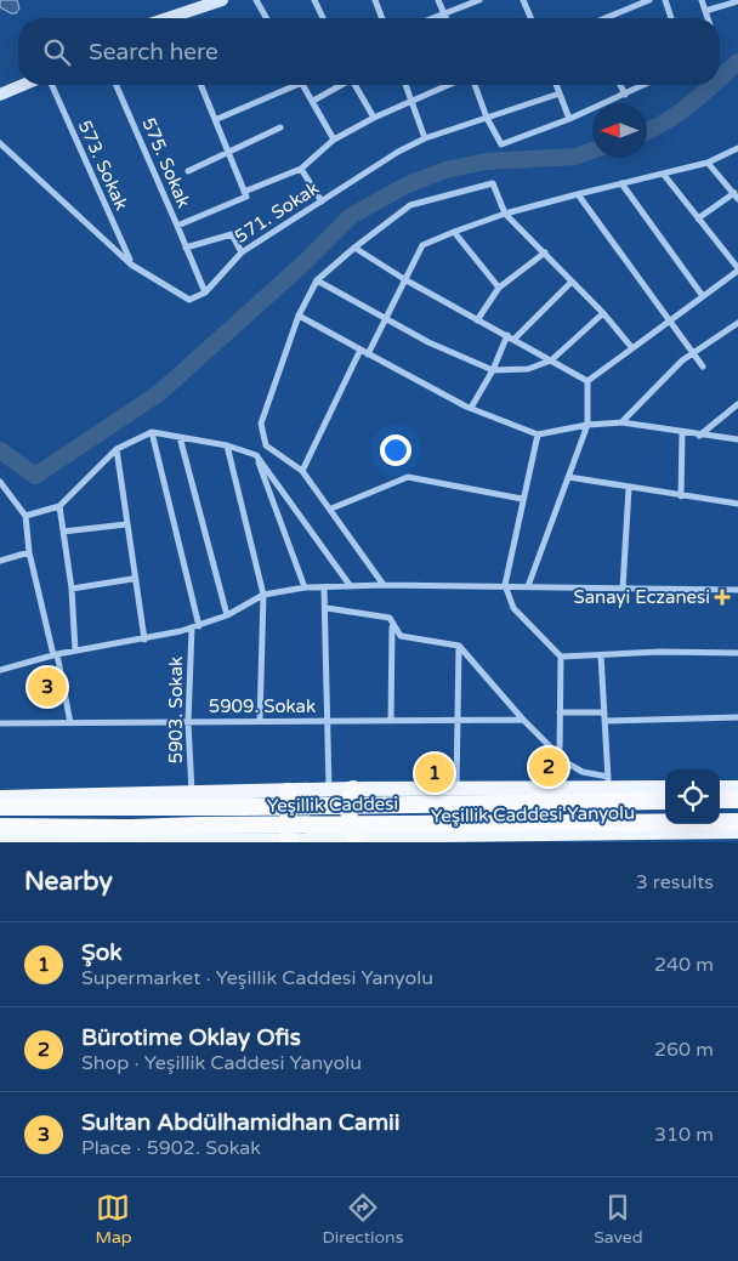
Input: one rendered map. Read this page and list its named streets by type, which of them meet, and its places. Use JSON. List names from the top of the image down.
{
  "streets": {
    "highway": ["Yeşillik Caddesi"],
    "main road": ["Yeşillik Caddesi Yanyolu"],
    "street": [
      "575. Sokak",
      "573. Sokak",
      "571. Sokak",
      "5909. Sokak",
      "5903. Sokak"
    ]
  },
  "crossings": [
    ["5909. Sokak", "5903. Sokak"],
    ["5903. Sokak", "Yeşillik Caddesi Yanyolu"],
    ["Yeşillik Caddesi", "Yeşillik Caddesi Yanyolu"]
  ],
  "places": {
    "health": ["Sanayi Eczanesi"]
  },
  "north": "left",
  "page": {
    "search": "Search here",
    "pins": ["3", "2", "1"],
    "heading": ["Nearby", "3 results"],
    "list": [
      {
        "mark": "1",
        "name": "Şok",
        "note": "Supermarket · Yeşillik Caddesi Yanyolu",
        "value": "240 m"
      },
      {
        "mark": "2",
        "name": "Bürotime Oklay Ofis",
        "note": "Shop · Yeşillik Caddesi Yanyolu",
        "value": "260 m"
      },
      {
        "mark": "3",
        "name": "Sultan Abdülhamidhan Camii",
        "note": "Place · 5902. Sokak",
        "value": "310 m"
      }
    ],
    "nav": ["Map", "Directions", "Saved"]
  }
}
